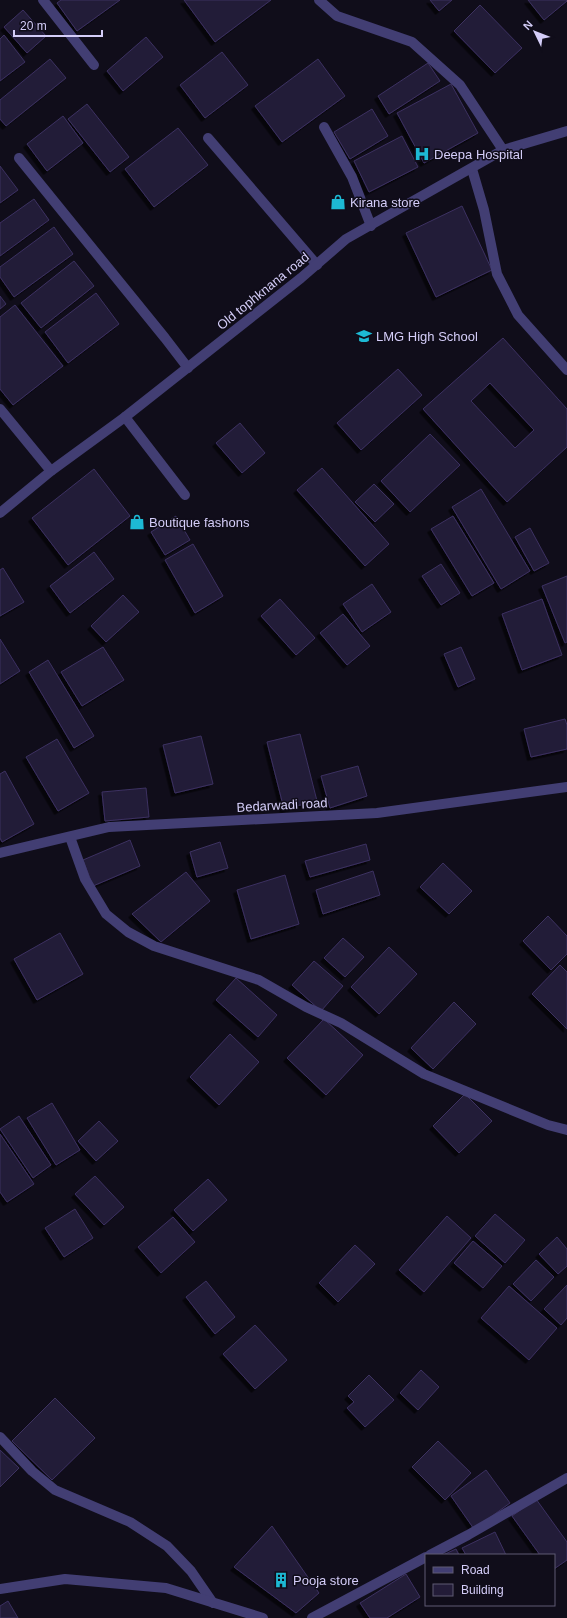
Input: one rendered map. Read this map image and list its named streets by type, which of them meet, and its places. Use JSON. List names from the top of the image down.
{
  "streets": {
    "street": ["Old tophknana road", "Bedarwadi road"]
  },
  "places": {
    "hospital": ["Deepa Hospital"],
    "shop": ["Kirana store", "Boutique fashons"],
    "school or university": ["LMG High School"],
    "building": ["Pooja store"]
  },
  "legend": ["Road", "Building"],
  "scale_bar": "20 m",
  "north": "top left"
}
